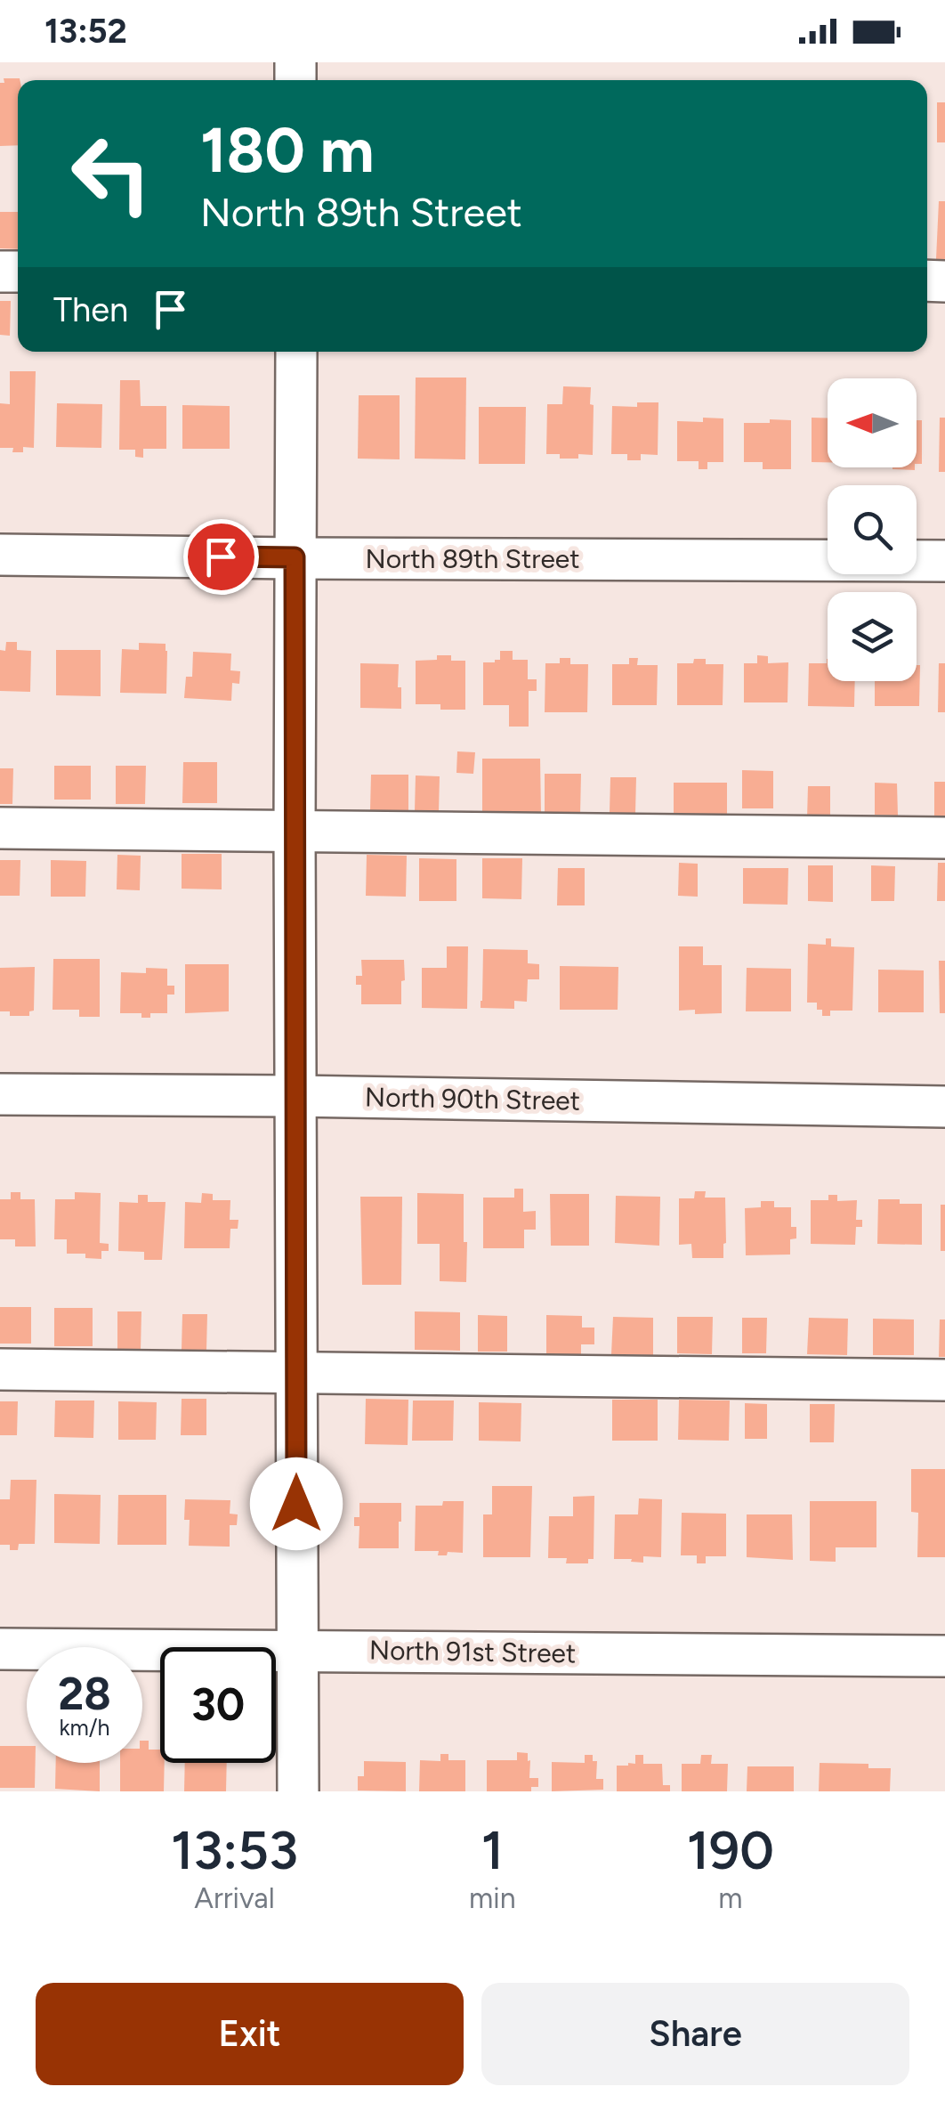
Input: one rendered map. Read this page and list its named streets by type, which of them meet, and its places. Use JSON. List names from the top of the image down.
{
  "streets": {
    "street": ["North 89th Street", "North 90th Street", "North 91st Street"]
  },
  "north": "left",
  "page": {
    "status": "13:52",
    "turn": ["180 m", "North 89th Street"],
    "then": "Then",
    "speed": "28 km/h",
    "limit": "30",
    "eta": [
      "13:53",
      "Arrival",
      "1",
      "min",
      "190",
      "m"
    ],
    "buttons": ["Exit", "Share"]
  }
}
